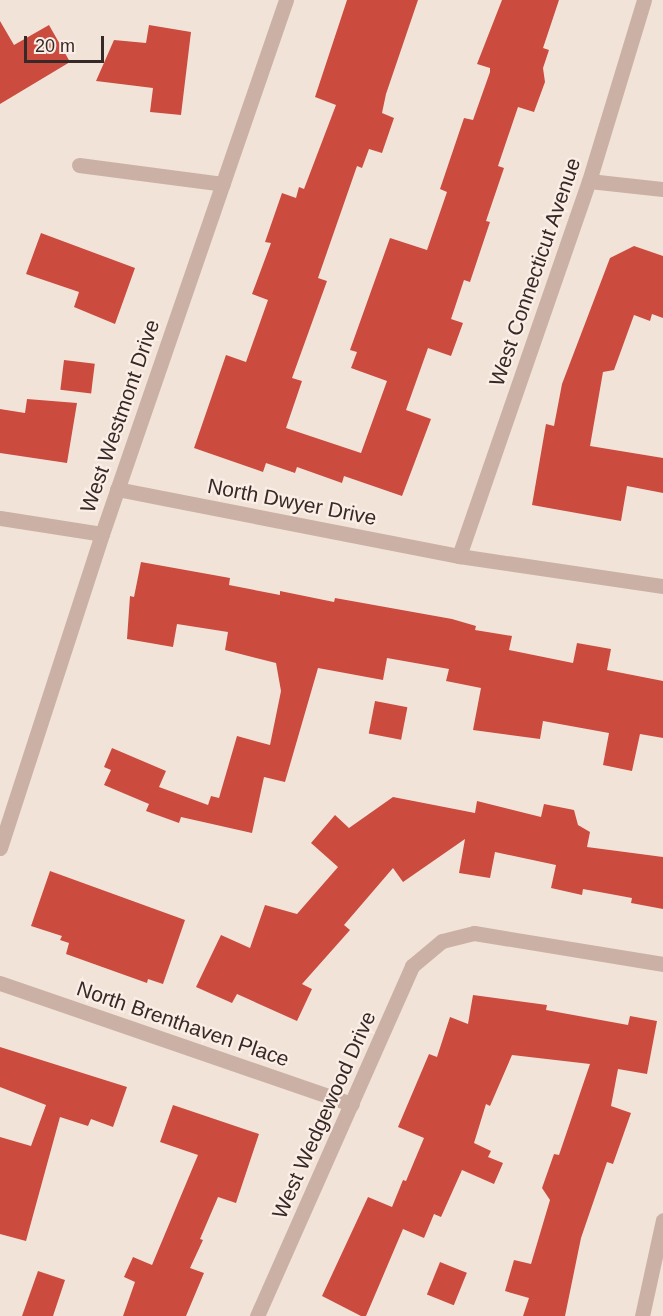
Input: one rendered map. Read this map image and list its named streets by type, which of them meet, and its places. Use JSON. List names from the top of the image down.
{
  "streets": {
    "street": [
      "West Connecticut Avenue",
      "West Westmont Drive",
      "North Dwyer Drive",
      "North Brenthaven Place",
      "West Wedgewood Drive"
    ]
  },
  "crossings": [
    ["West Connecticut Avenue", "North Dwyer Drive"],
    ["West Westmont Drive", "North Dwyer Drive"],
    ["North Brenthaven Place", "West Wedgewood Drive"]
  ],
  "scale_bar": "20 m"
}
